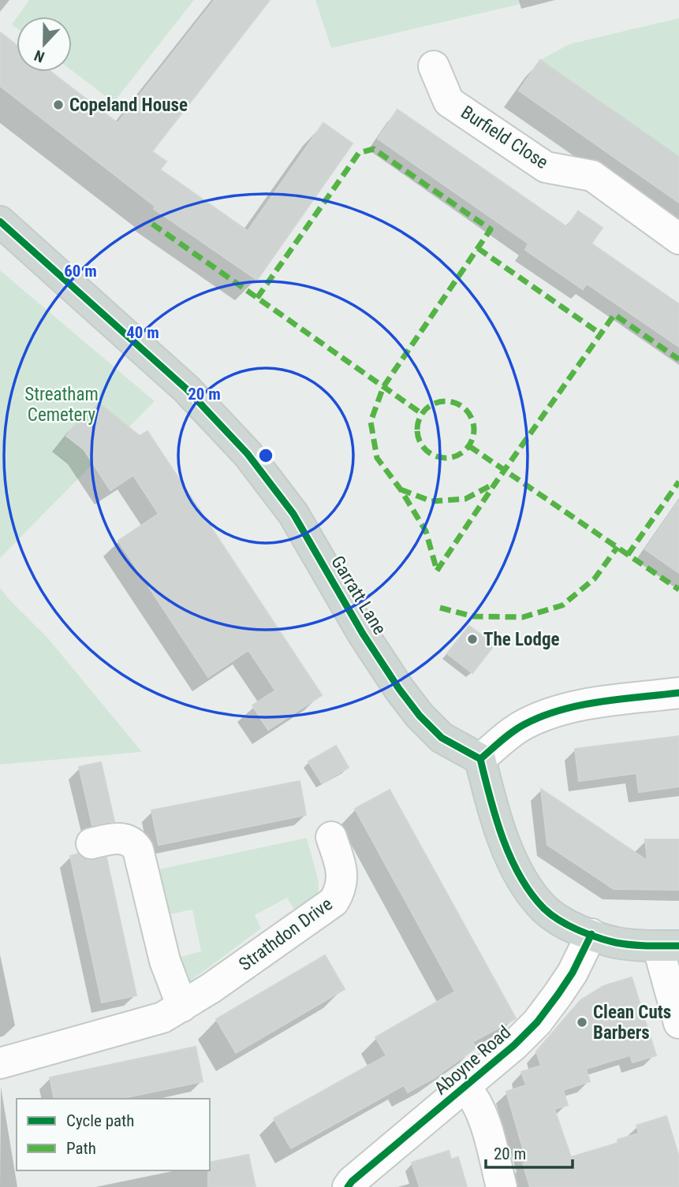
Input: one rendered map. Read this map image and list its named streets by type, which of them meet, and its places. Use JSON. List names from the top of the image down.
{
  "streets": {
    "main road": ["Garratt Lane"],
    "street": ["Burfield Close", "Strathdon Drive", "Aboyne Road"]
  },
  "parks": ["Streatham Cemetery"],
  "places": ["Copeland House", "The Lodge", "Clean Cuts Barbers"],
  "legend": ["Cycle path", "Path"],
  "scale_bar": "20 m",
  "north": "bottom",
  "rings": ["60 m", "40 m", "20 m"]
}
